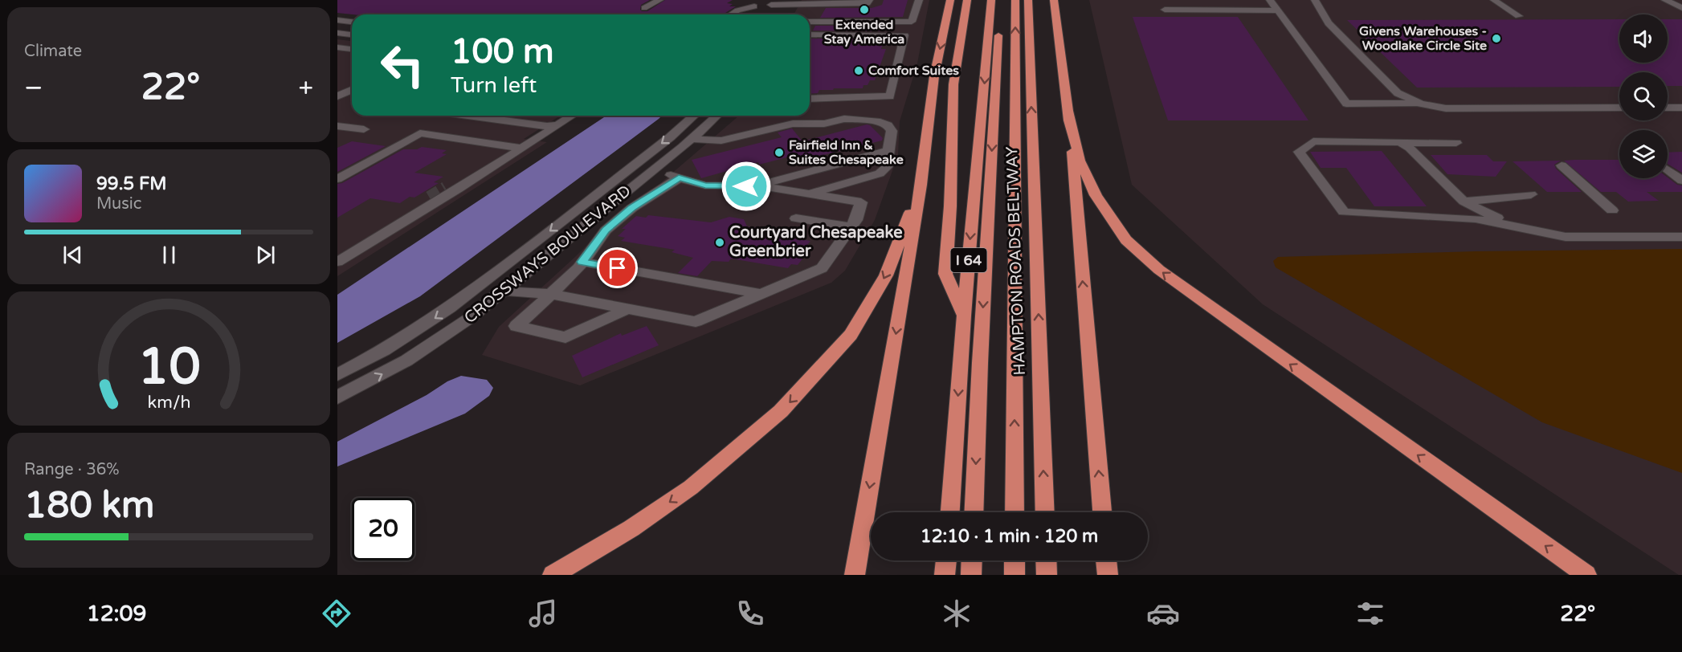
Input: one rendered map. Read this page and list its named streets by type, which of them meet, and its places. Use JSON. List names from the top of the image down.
{
  "streets": {
    "highway": ["I 64", "HAMPTON ROADS BELTWAY"],
    "street": ["CROSSWAYS BOULEVARD"]
  },
  "places": [
    "Extended Stay America",
    "Givens Warehouses - Woodlake Circle Site",
    "Comfort Suites",
    "Fairfield Inn & Suites Chesapeake",
    "Courtyard Chesapeake Greenbrier"
  ],
  "page": {
    "tile": [
      "Climate",
      ["Range · 36%", "180 km"]
    ],
    "turn": ["100 m", "Turn left"],
    "heat": ["−", "22°", "+"],
    "song": ["99.5 FM", "Music"],
    "limit": "20",
    "trip": "12:10 · 1 min · 120 m",
    "tabs": ["12:09", "22°"],
    "gauge": ["10", "km/h"]
  }
}
